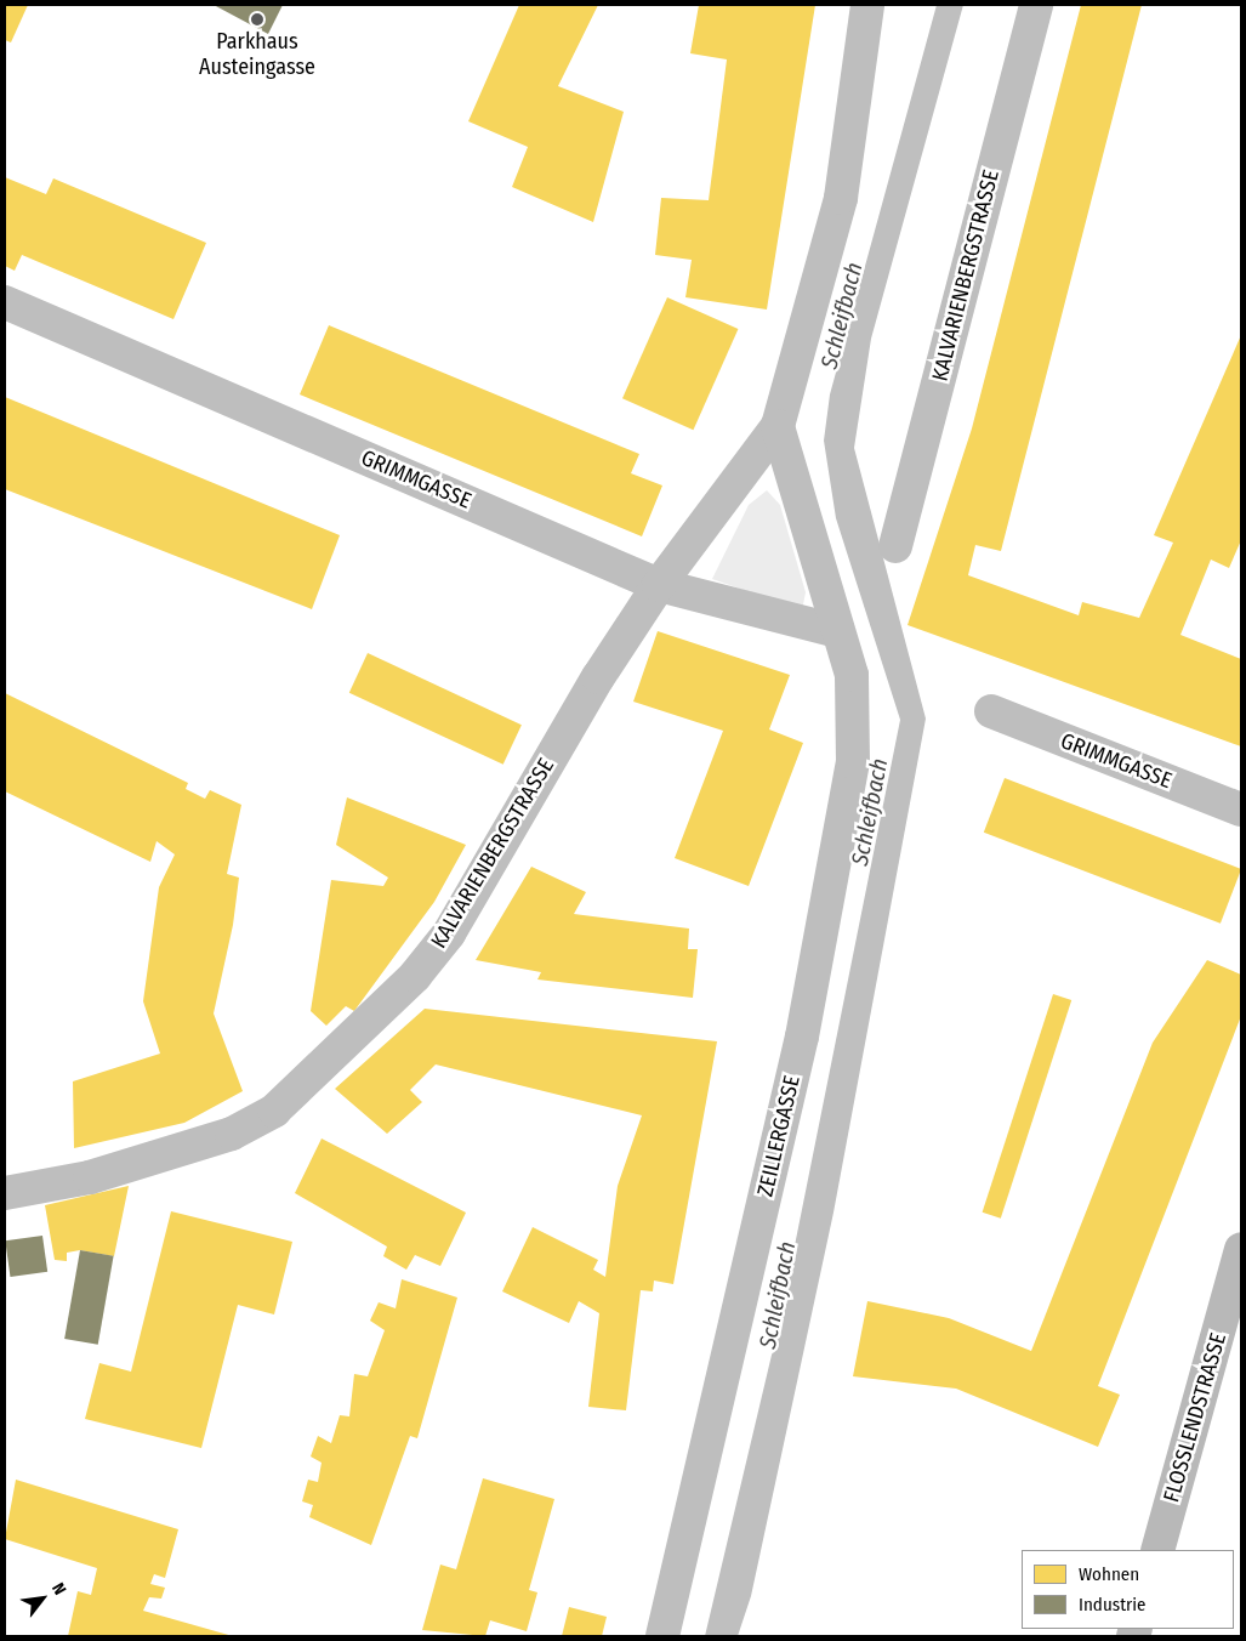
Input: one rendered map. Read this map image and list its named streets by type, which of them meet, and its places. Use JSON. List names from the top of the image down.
{
  "streets": {
    "main road": ["FLOSSLENDSTRASSE"],
    "street": ["KALVARIENBERGSTRASSE", "GRIMMGASSE", "ZEILLERGASSE"]
  },
  "crossings": [
    ["KALVARIENBERGSTRASSE", "GRIMMGASSE"],
    ["GRIMMGASSE", "ZEILLERGASSE"]
  ],
  "water": ["Schleifbach"],
  "places": ["Parkhaus Austeingasse"],
  "legend": ["Wohnen", "Industrie"],
  "north": "top right"
}
